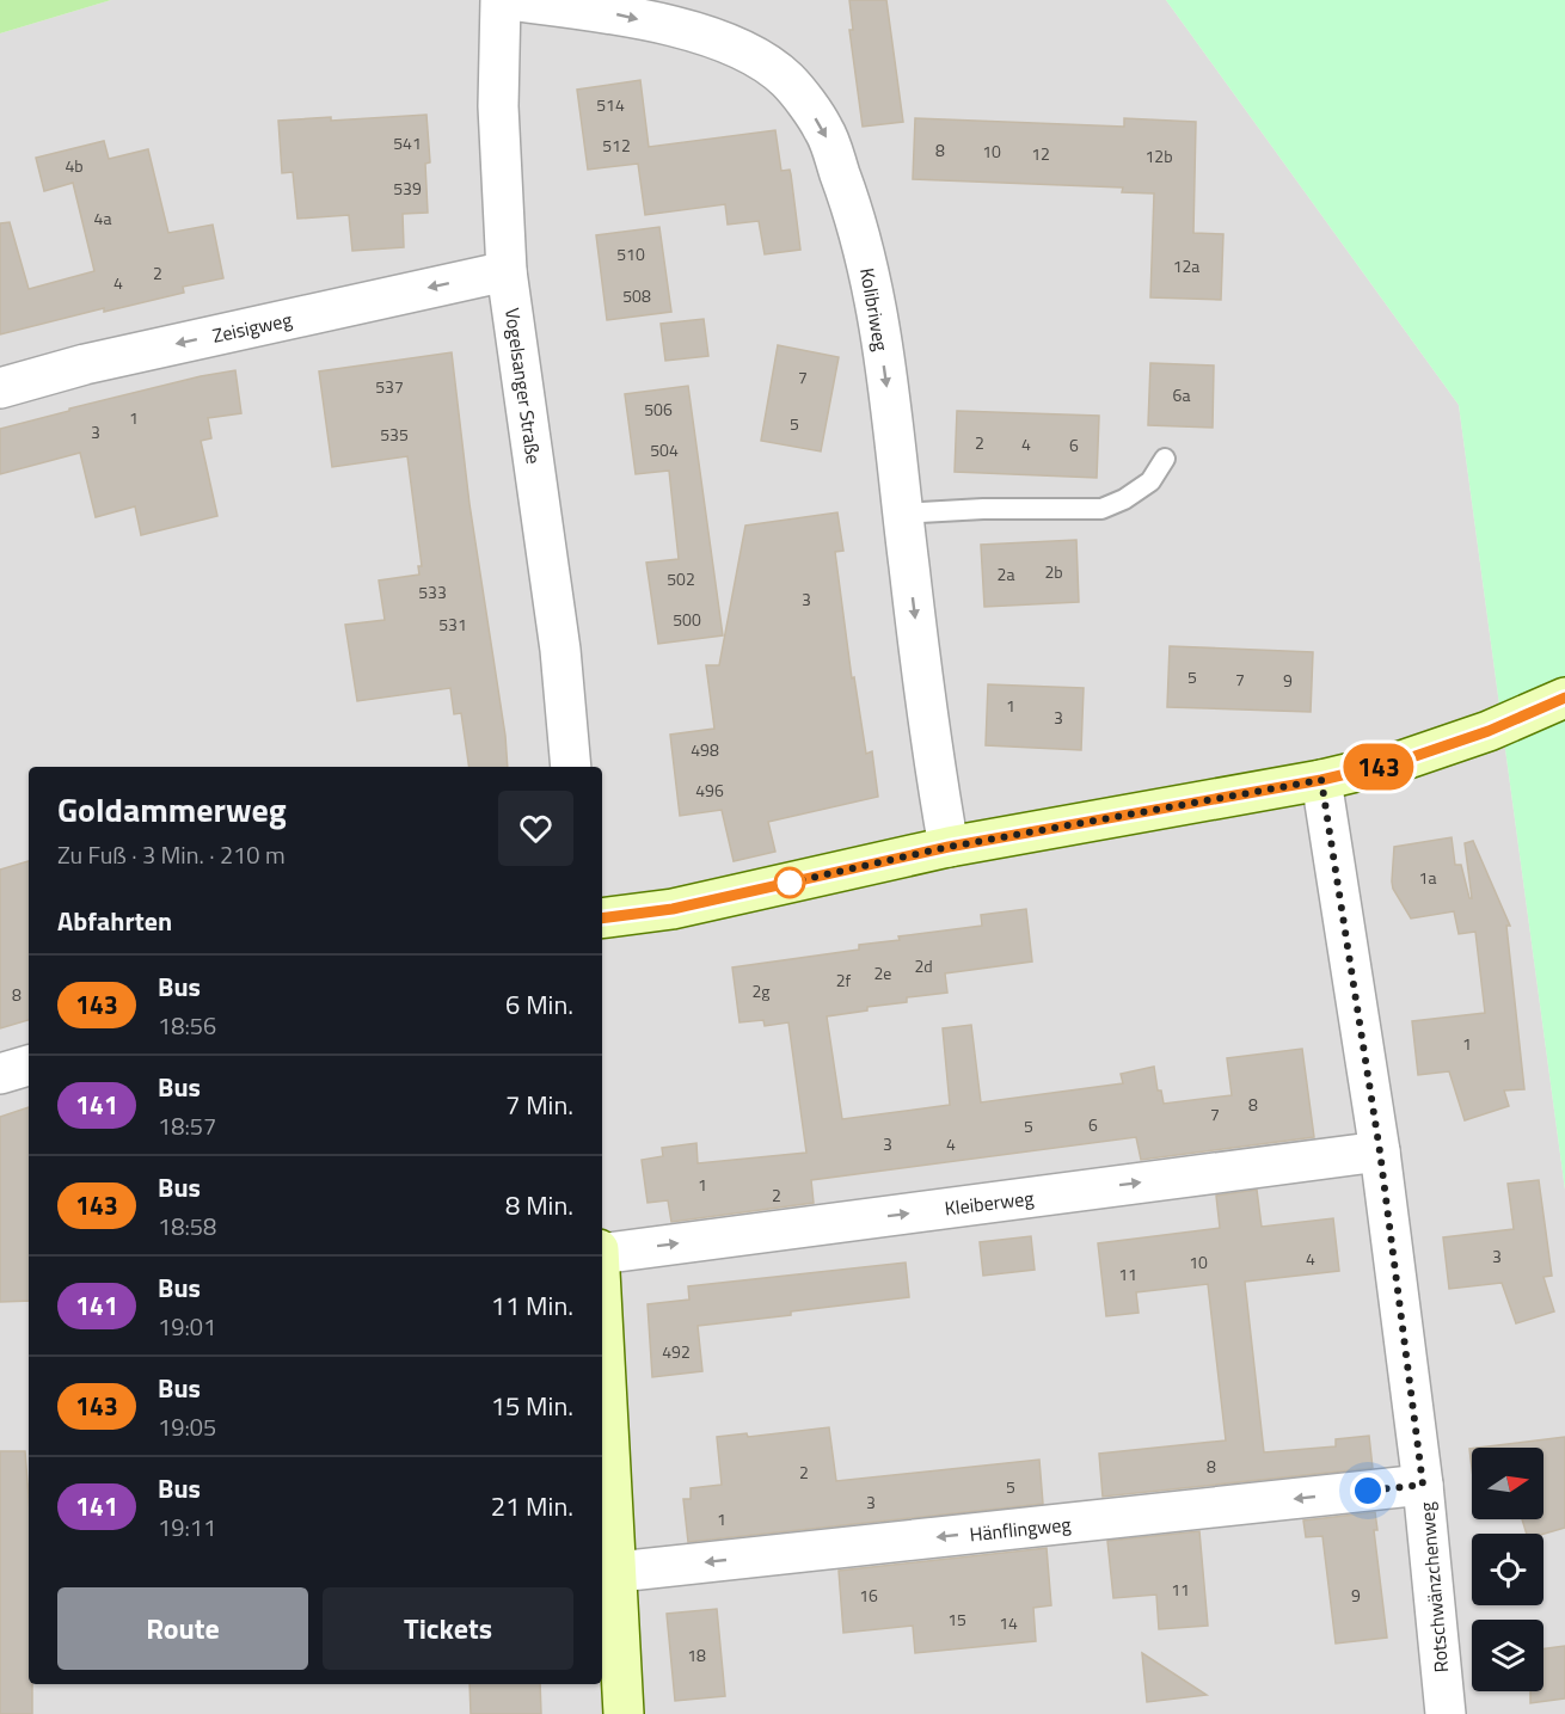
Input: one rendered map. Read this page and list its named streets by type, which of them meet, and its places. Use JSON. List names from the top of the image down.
{
  "streets": {
    "street": [
      "Kolibriweg",
      "Zeisigweg",
      "Vogelsanger Straße",
      "Kleiberweg",
      "Hänflingweg",
      "Rotschwänzchenweg"
    ]
  },
  "crossings": [
    ["Zeisigweg", "Vogelsanger Straße"],
    ["Kleiberweg", "Rotschwänzchenweg"],
    ["Hänflingweg", "Rotschwänzchenweg"]
  ],
  "one_way": ["Kolibriweg", "Zeisigweg", "Hänflingweg"],
  "lines": ["bus line 143"],
  "house_numbers": [
    "514",
    "541",
    "512",
    "8",
    "10",
    "12",
    "12b",
    "4b",
    "539",
    "4a",
    "510",
    "12a",
    "2",
    "4",
    "508",
    "7",
    "537",
    "6a",
    "506",
    "1",
    "5",
    "3",
    "535",
    "2",
    "4",
    "6",
    "504",
    "2b",
    "2a",
    "502",
    "533",
    "3",
    "500",
    "531",
    "5",
    "7",
    "9",
    "1",
    "3",
    "498",
    "496",
    "1a",
    "2d",
    "2e",
    "2f",
    "2g",
    "8",
    "1",
    "8",
    "7",
    "6",
    "5",
    "3",
    "4",
    "1",
    "2",
    "3",
    "4",
    "10",
    "11",
    "492",
    "8",
    "2",
    "5",
    "3",
    "1",
    "11",
    "16",
    "9",
    "15",
    "14",
    "18"
  ],
  "north": "right",
  "page": {
    "on_map": "143",
    "heading": [
      ["Goldammerweg", "Zu Fuß · 3 Min. · 210 m"],
      "Abfahrten"
    ],
    "list": [
      {
        "mark": "143",
        "name": "Bus",
        "note": "18:56",
        "value": "6 Min."
      },
      {
        "mark": "141",
        "name": "Bus",
        "note": "18:57",
        "value": "7 Min."
      },
      {
        "mark": "143",
        "name": "Bus",
        "note": "18:58",
        "value": "8 Min."
      },
      {
        "mark": "141",
        "name": "Bus",
        "note": "19:01",
        "value": "11 Min."
      },
      {
        "mark": "143",
        "name": "Bus",
        "note": "19:05",
        "value": "15 Min."
      },
      {
        "mark": "141",
        "name": "Bus",
        "note": "19:11",
        "value": "21 Min."
      }
    ],
    "buttons": ["Route", "Tickets"]
  }
}
